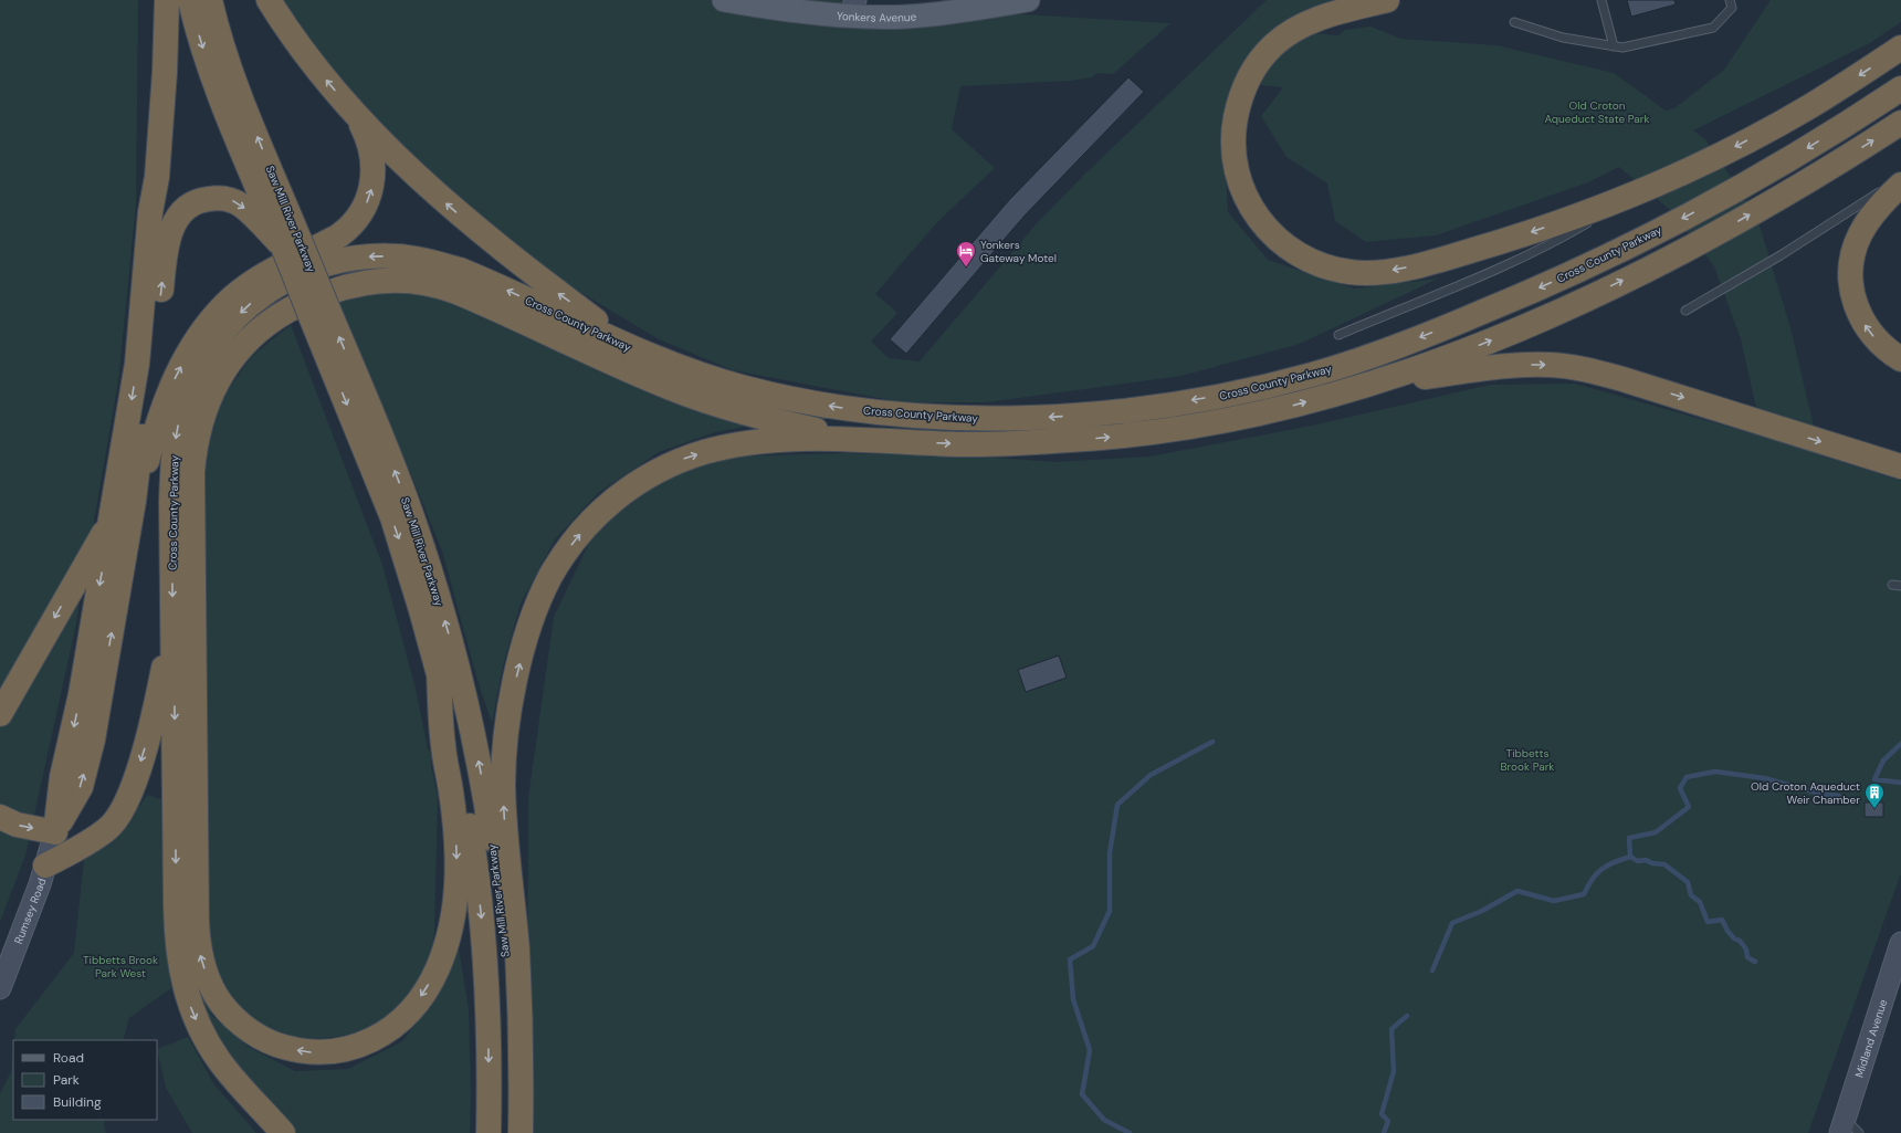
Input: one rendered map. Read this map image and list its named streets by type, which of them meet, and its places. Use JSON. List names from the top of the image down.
{
  "streets": {
    "highway": ["Saw Mill River Parkway", "Cross County Parkway"],
    "main road": ["Yonkers Avenue"],
    "street": ["Rumsey Road", "Midland Avenue"]
  },
  "parks": ["Old Croton Aqueduct State Park", "Tibbetts Brook Park", "Tibbetts Brook Park West"],
  "places": {
    "hotel": ["Yonkers Gateway Motel"],
    "building": ["Old Croton Aqueduct Weir Chamber"]
  },
  "legend": ["Road", "Park", "Building"]
}
